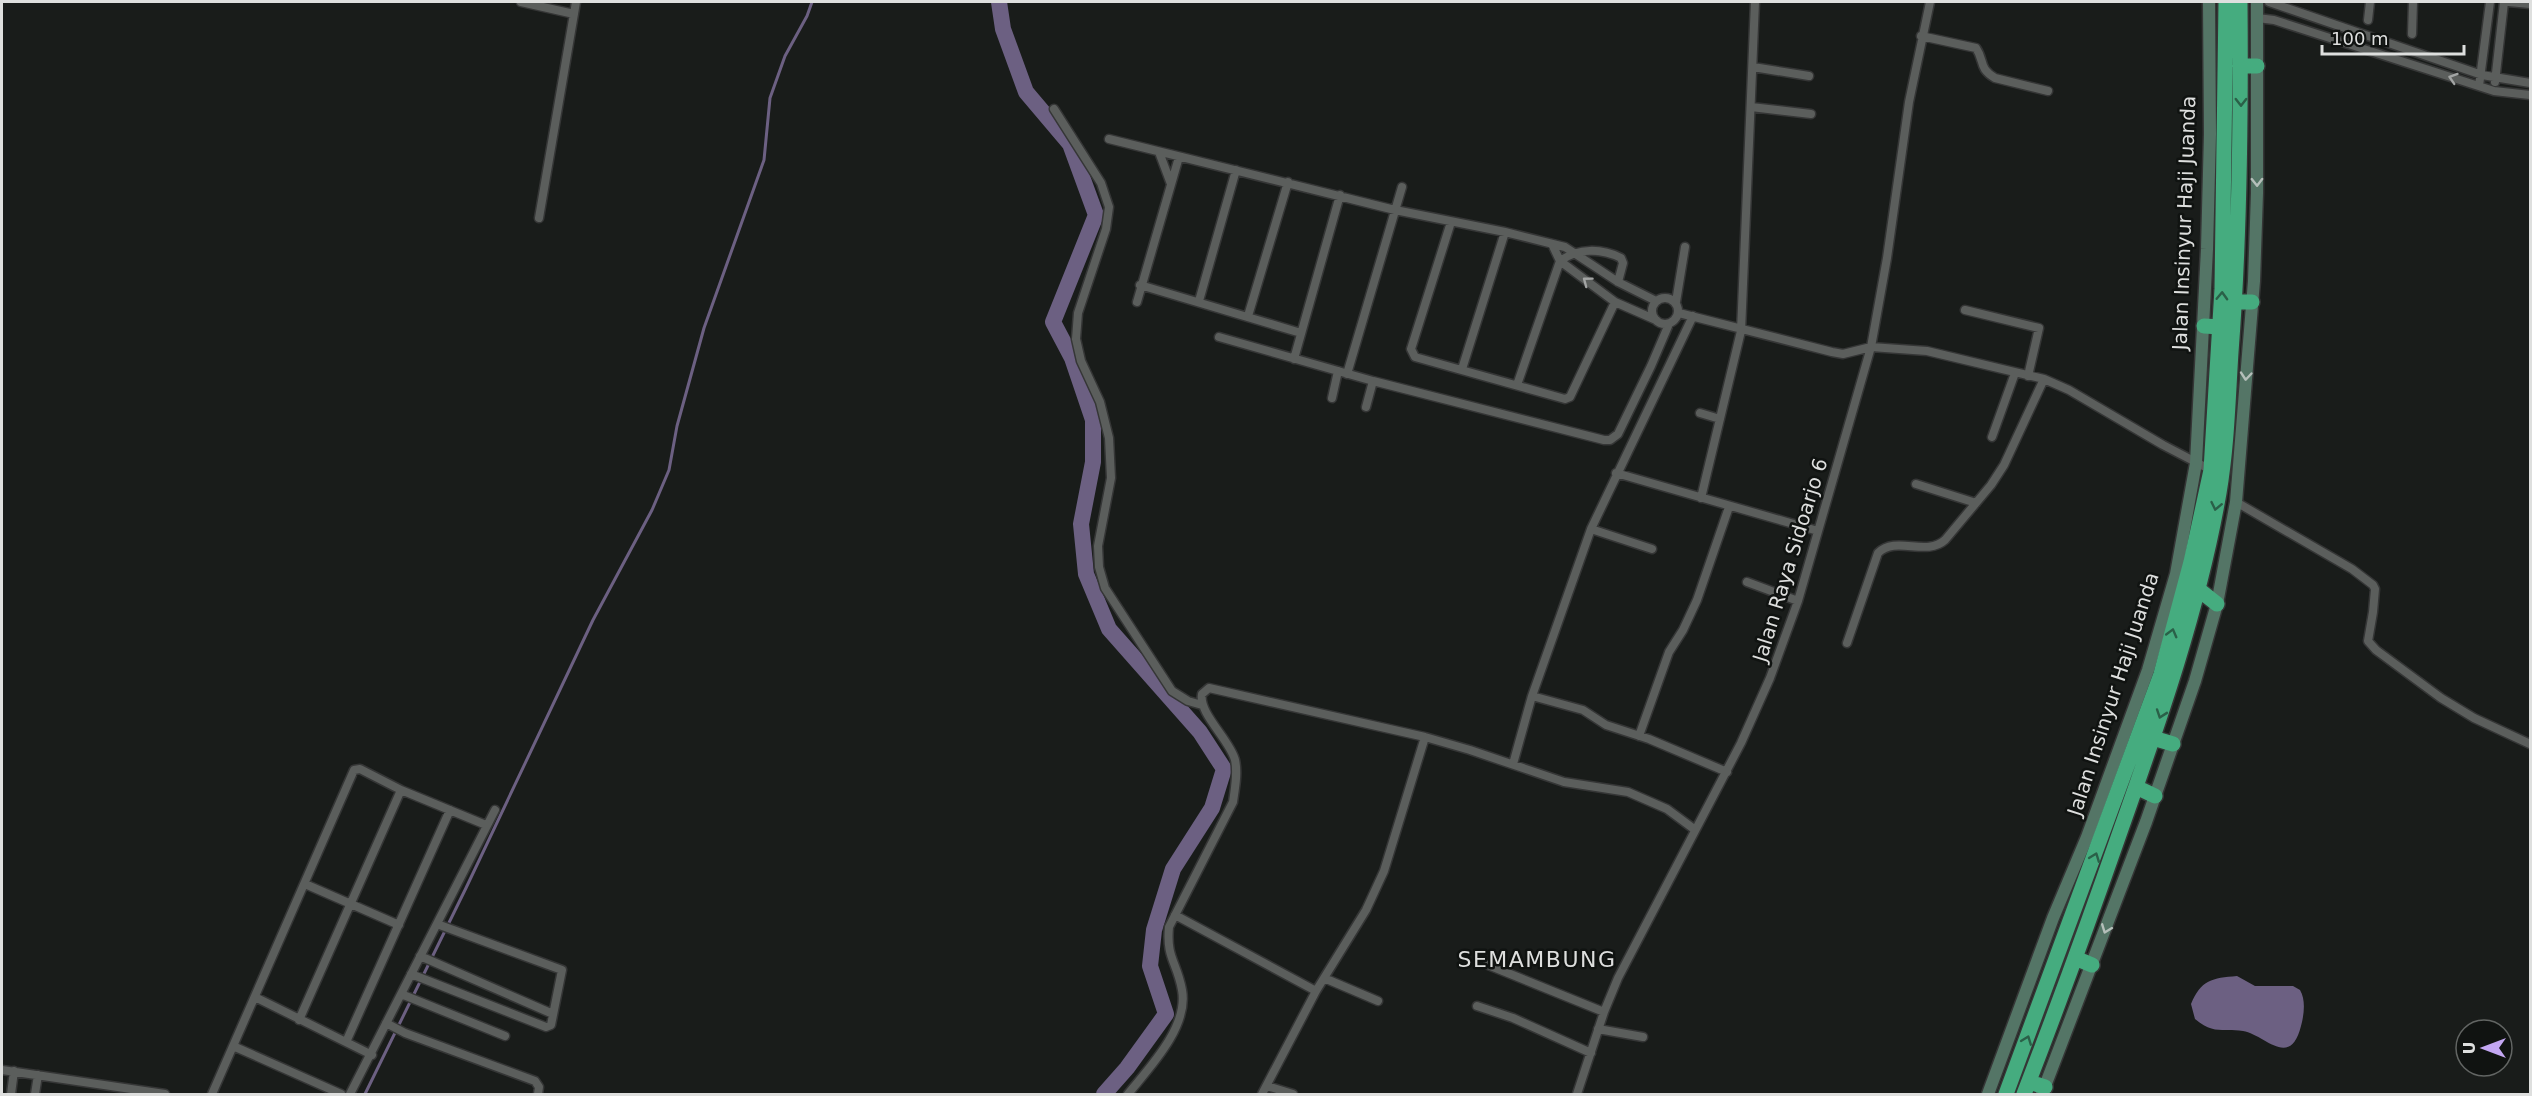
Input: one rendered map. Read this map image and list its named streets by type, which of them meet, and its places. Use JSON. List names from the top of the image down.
{
  "streets": {
    "highway": ["Jalan Insinyur Haji Juanda"],
    "street": ["Jalan Raya Sidoarjo 6"]
  },
  "districts": ["SEMAMBUNG"],
  "scale_bar": "100 m",
  "north": "left"
}
